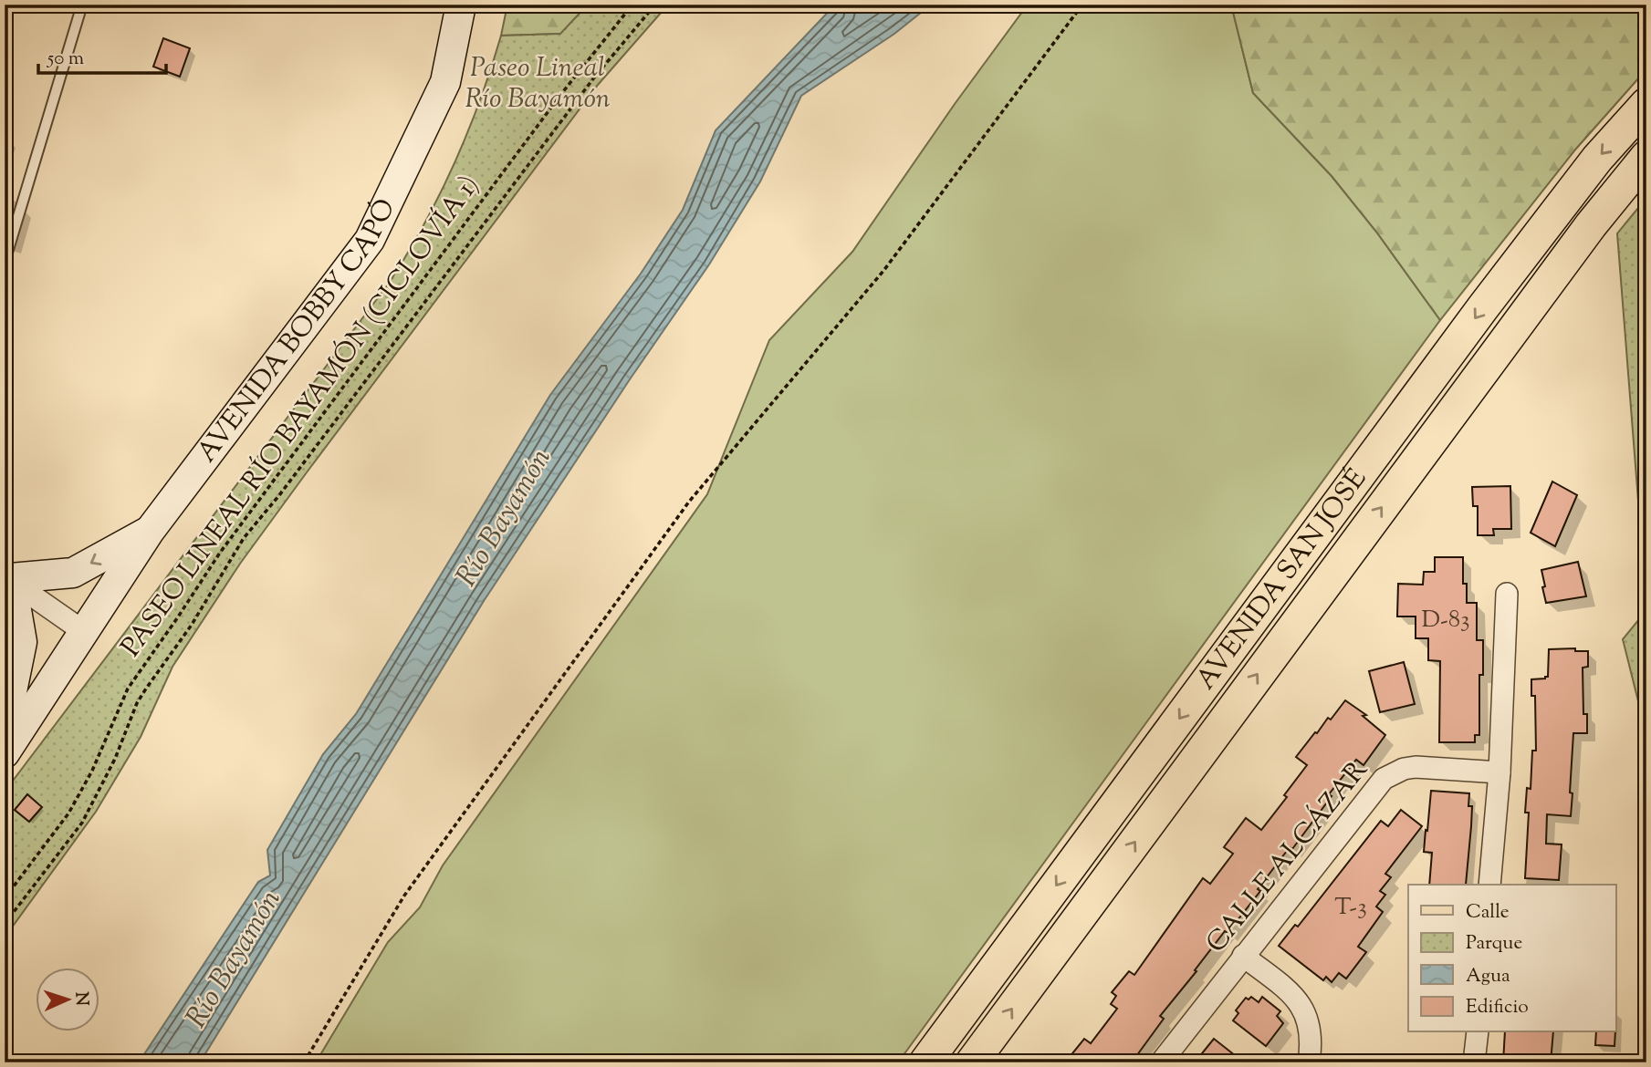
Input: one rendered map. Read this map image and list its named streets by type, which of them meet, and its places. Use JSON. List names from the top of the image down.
{
  "streets": {
    "main road": ["AVENIDA SAN JOSÉ"],
    "street": ["AVENIDA BOBBY CAPÓ", "CALLE ALCÁZAR"],
    "path": ["PASEO LINEAL RÍO BAYAMÓN (CICLOVÍA 1)"]
  },
  "water": ["Río Bayamón"],
  "parks": ["Paseo Lineal Río Bayamón"],
  "house_numbers": ["D-83", "T-3"],
  "legend": [
    "Calle",
    "Parque",
    "Agua",
    "Edificio"
  ],
  "scale_bar": "50 m",
  "north": "right"
}
